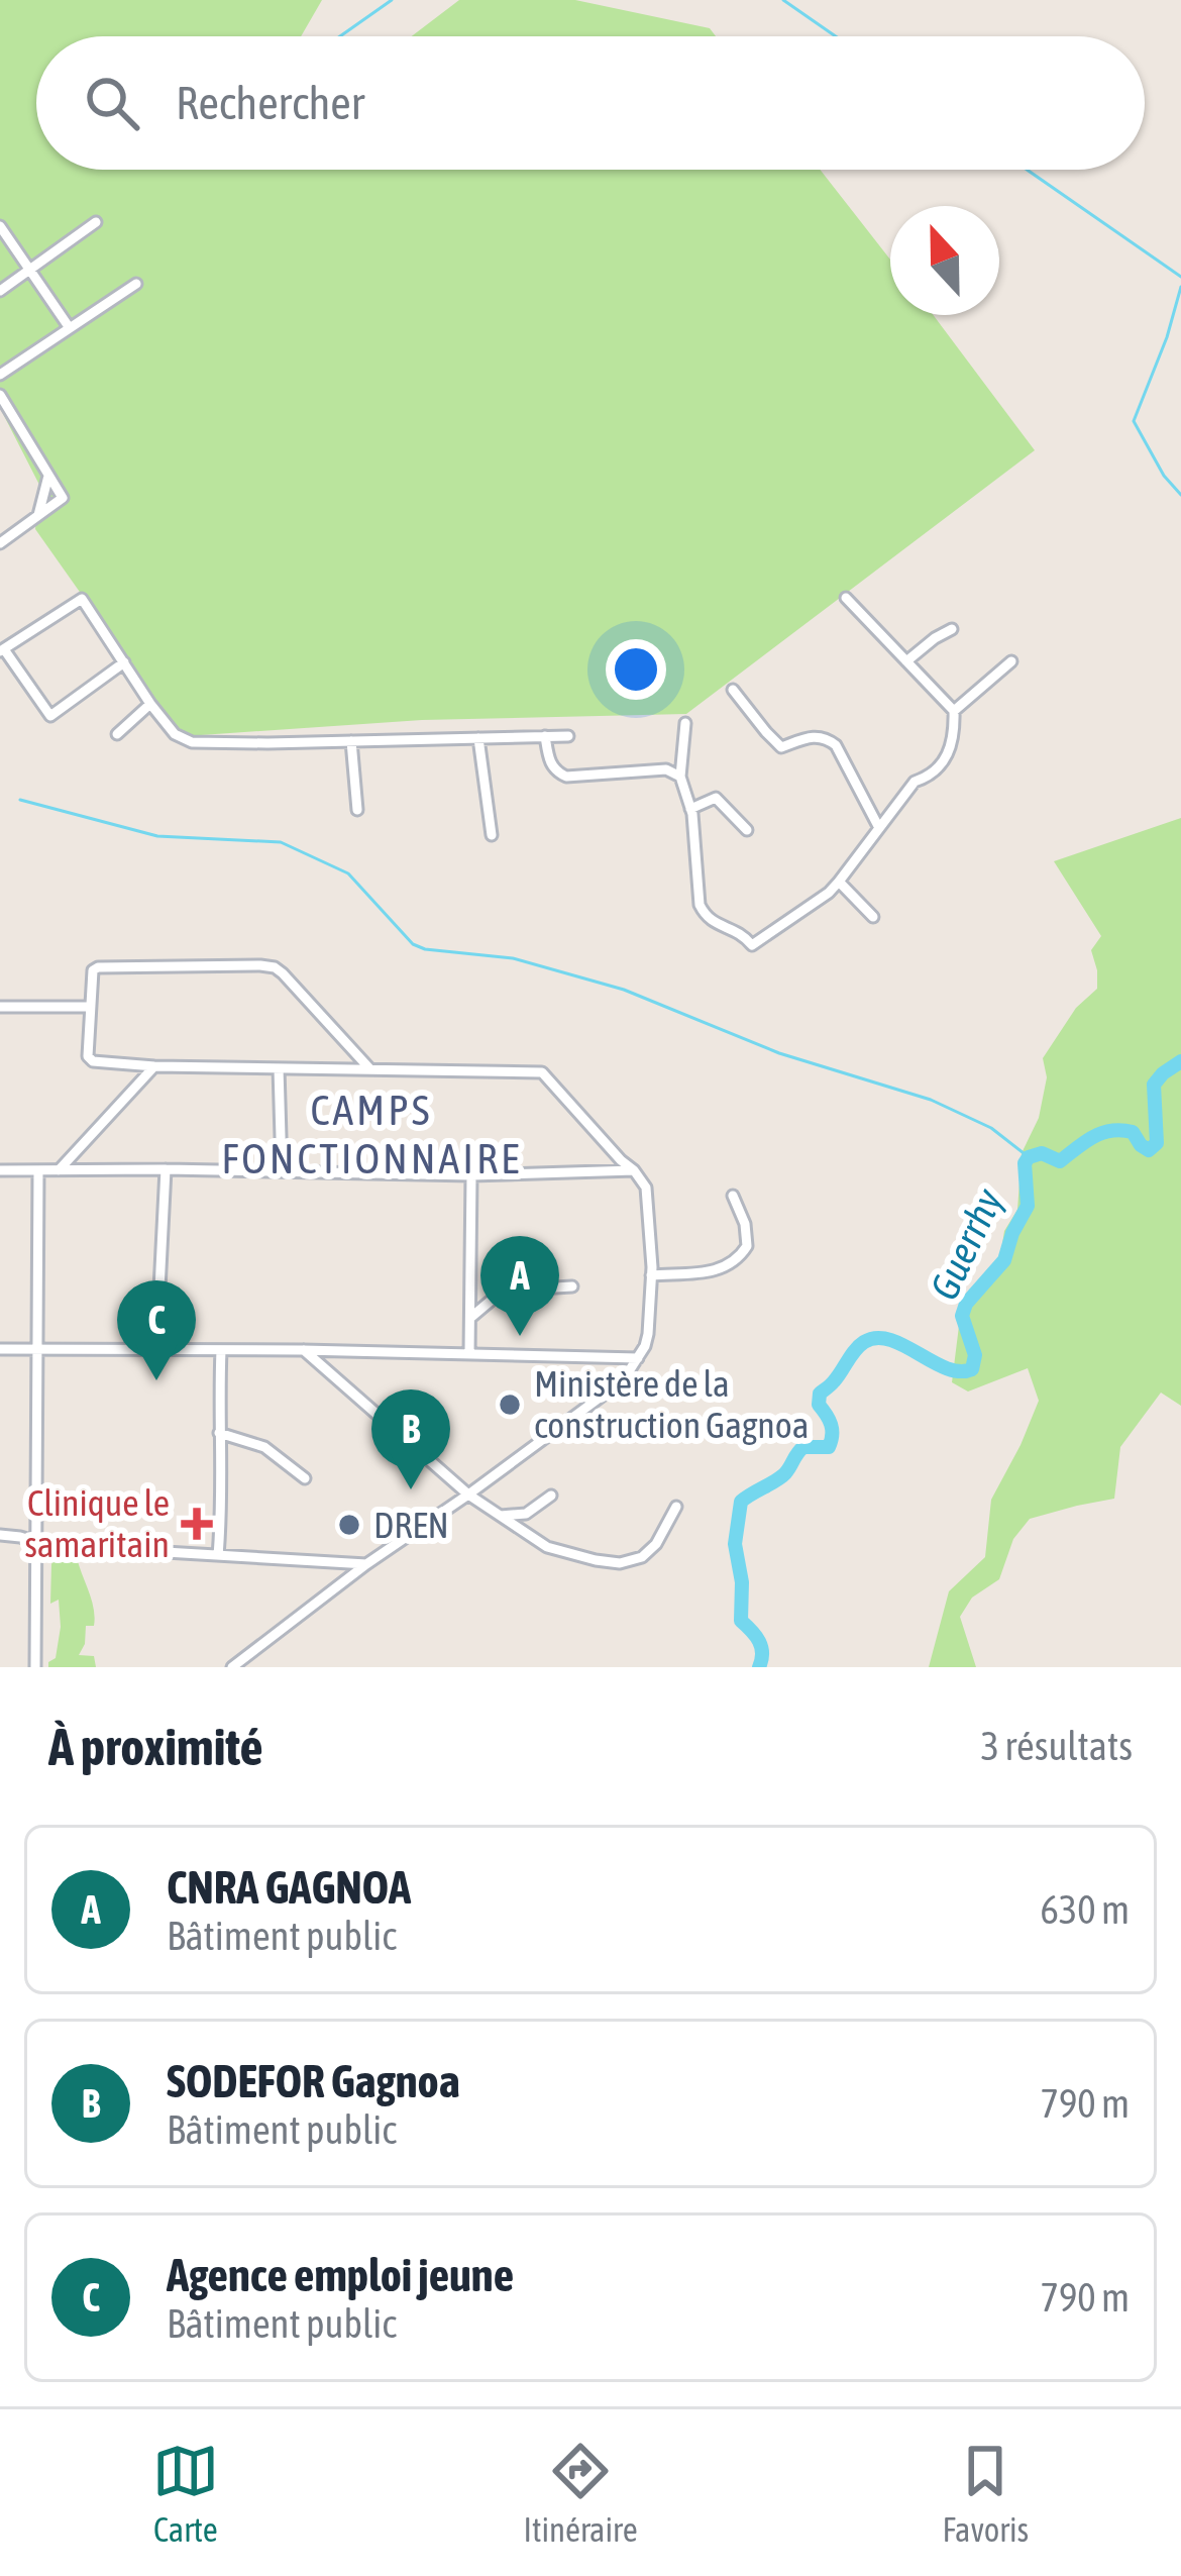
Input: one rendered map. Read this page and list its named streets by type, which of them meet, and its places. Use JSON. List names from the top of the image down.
{
  "districts": ["CAMPS FONCTIONNAIRE"],
  "water": ["Guerrhy"],
  "places": {
    "other": ["Ministère de la construction Gagnoa", "DREN"],
    "health": ["Clinique le samaritain"]
  },
  "north": "top",
  "page": {
    "search": "Rechercher",
    "pins": ["A", "C", "B"],
    "heading": ["À proximité", "3 résultats"],
    "list": [
      {
        "mark": "A",
        "name": "CNRA GAGNOA",
        "note": "Bâtiment public",
        "value": "630 m"
      },
      {
        "mark": "B",
        "name": "SODEFOR Gagnoa",
        "note": "Bâtiment public",
        "value": "790 m"
      },
      {
        "mark": "C",
        "name": "Agence emploi jeune",
        "note": "Bâtiment public",
        "value": "790 m"
      }
    ],
    "nav": ["Carte", "Itinéraire", "Favoris"]
  }
}
